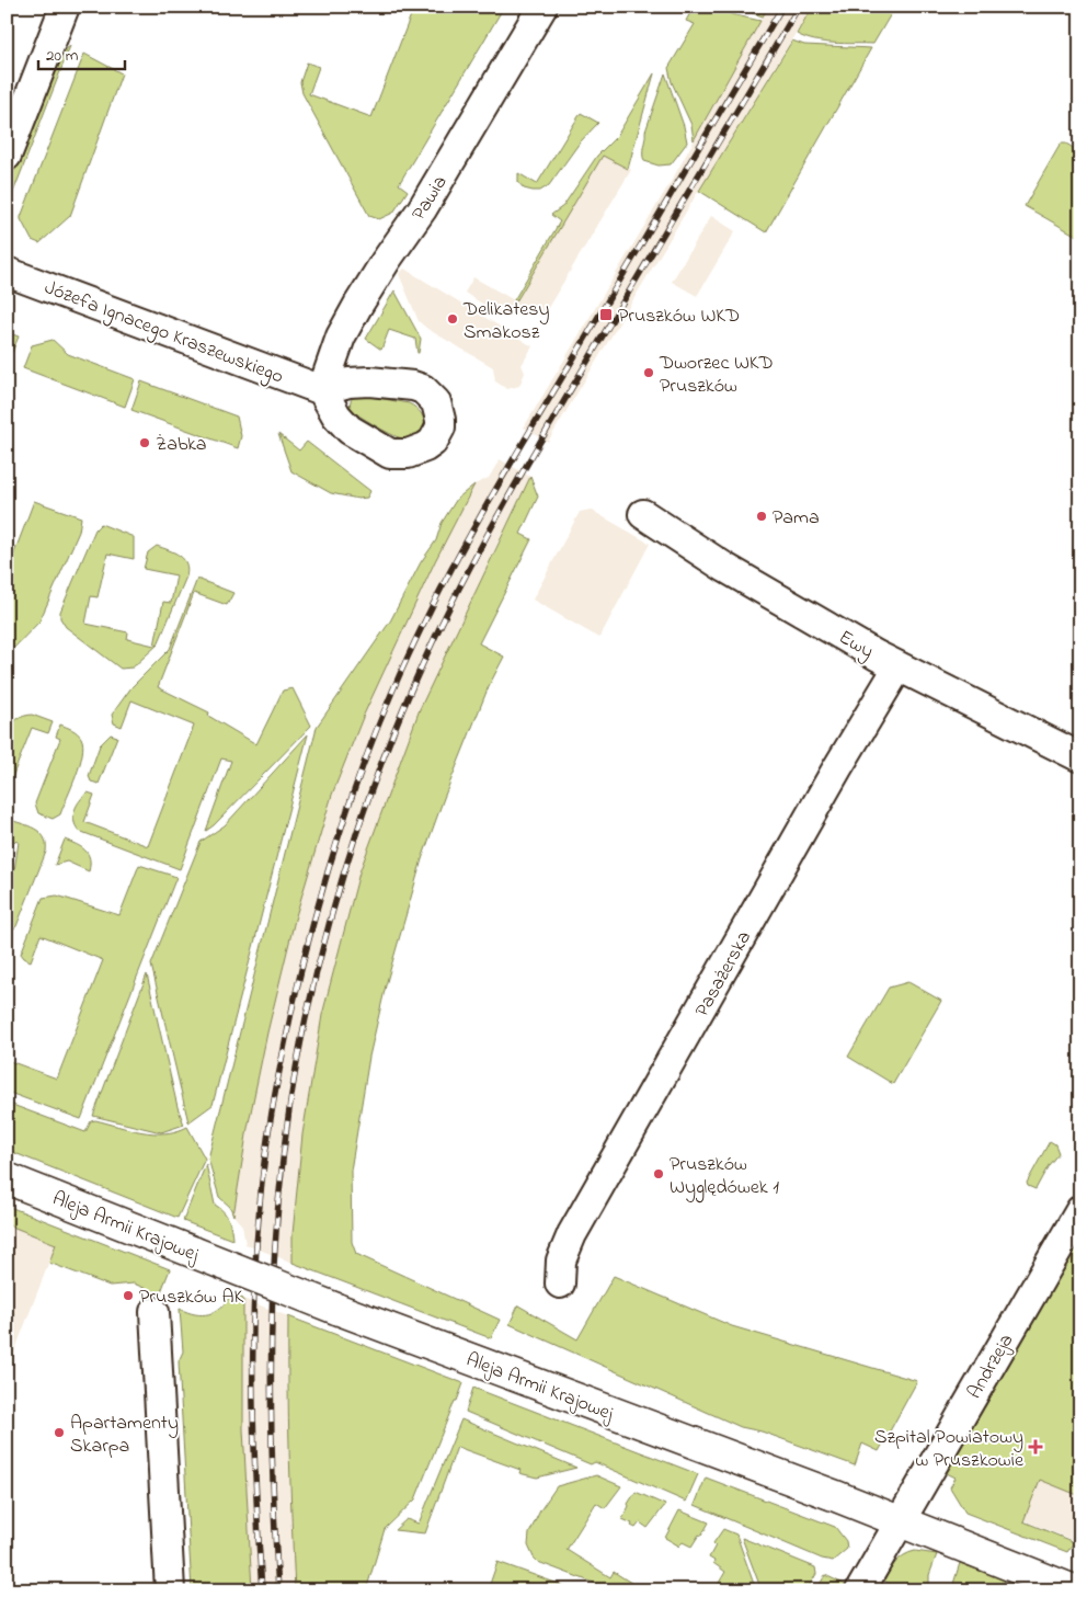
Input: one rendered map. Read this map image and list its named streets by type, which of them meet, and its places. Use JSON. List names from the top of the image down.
{
  "streets": {
    "street": [
      "Pawia",
      "Józefa Ignacego Kraszewskiego",
      "Ewy",
      "Pasażerska",
      "Aleja Armii Krajowej",
      "Andrzeja"
    ]
  },
  "crossings": [
    ["Pawia", "Józefa Ignacego Kraszewskiego"],
    ["Ewy", "Pasażerska"],
    ["Aleja Armii Krajowej", "Andrzeja"]
  ],
  "places": {
    "transit": ["Pruszków WKD"],
    "other": [
      "Delikatesy Smakosz",
      "Dworzec WKD Pruszków",
      "Żabka",
      "Pama",
      "Pruszków Wyględówek 1",
      "Pruszków AK",
      "Apartamenty Skarpa"
    ],
    "health": ["Szpital Powiatowy w Pruszkowie"]
  },
  "scale_bar": "20 m"
}
